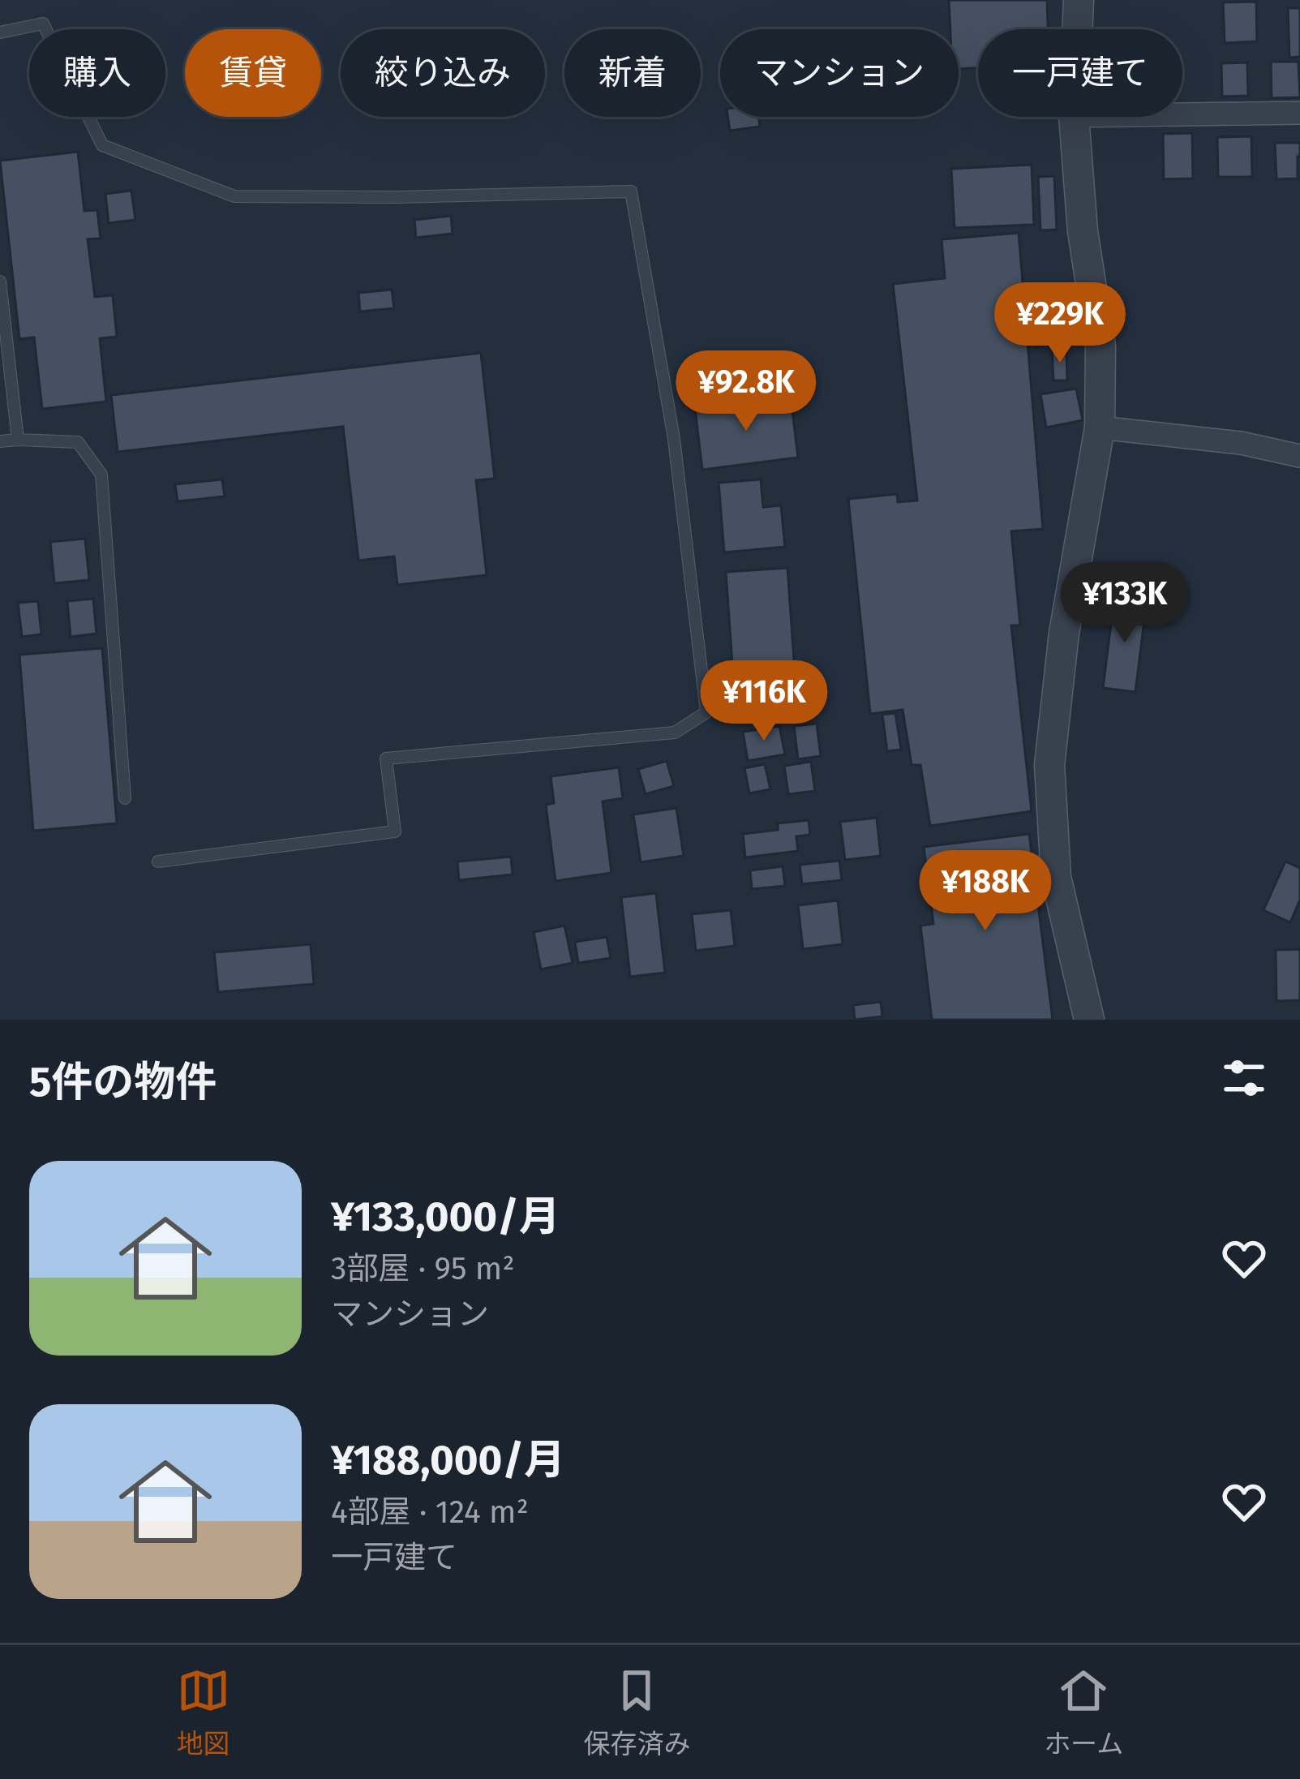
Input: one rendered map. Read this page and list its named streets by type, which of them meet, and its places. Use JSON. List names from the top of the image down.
{
  "page": {
    "chip": [
      "購入",
      "賃貸",
      "絞り込み",
      "新着",
      "マンション",
      "一戸建て"
    ],
    "price": [
      "¥229K",
      "¥92.8K",
      "¥133K",
      "¥116K",
      "¥188K"
    ],
    "heading": "5件の物件",
    "list": [
      {
        "name": "¥133,000/月",
        "note": "3部屋 · 95 m² · マンション"
      },
      {
        "name": "¥188,000/月",
        "note": "4部屋 · 124 m² · 一戸建て"
      }
    ],
    "tabs": ["地図", "保存済み", "ホーム"]
  }
}
